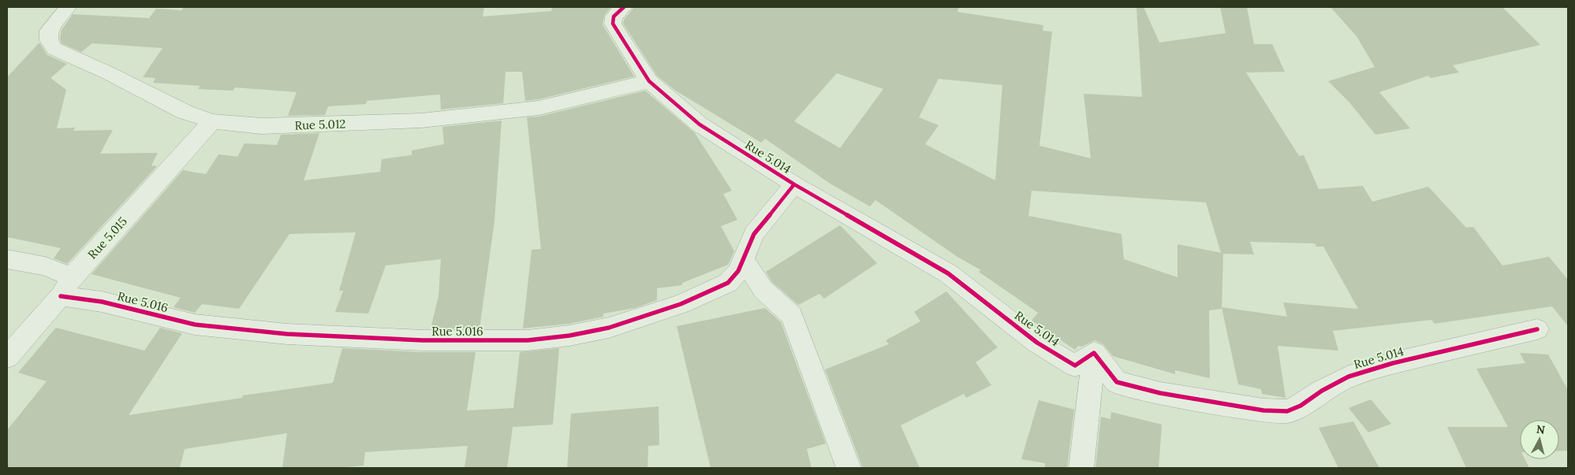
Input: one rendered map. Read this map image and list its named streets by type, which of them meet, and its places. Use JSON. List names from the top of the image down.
{
  "streets": {
    "street": [
      "Rue 5.012",
      "Rue 5.014",
      "Rue 5.015",
      "Rue 5.016"
    ]
  },
  "crossings": [
    ["Rue 5.012", "Rue 5.014"],
    ["Rue 5.012", "Rue 5.015"],
    ["Rue 5.014", "Rue 5.016"],
    ["Rue 5.015", "Rue 5.016"]
  ],
  "north": "top"
}
